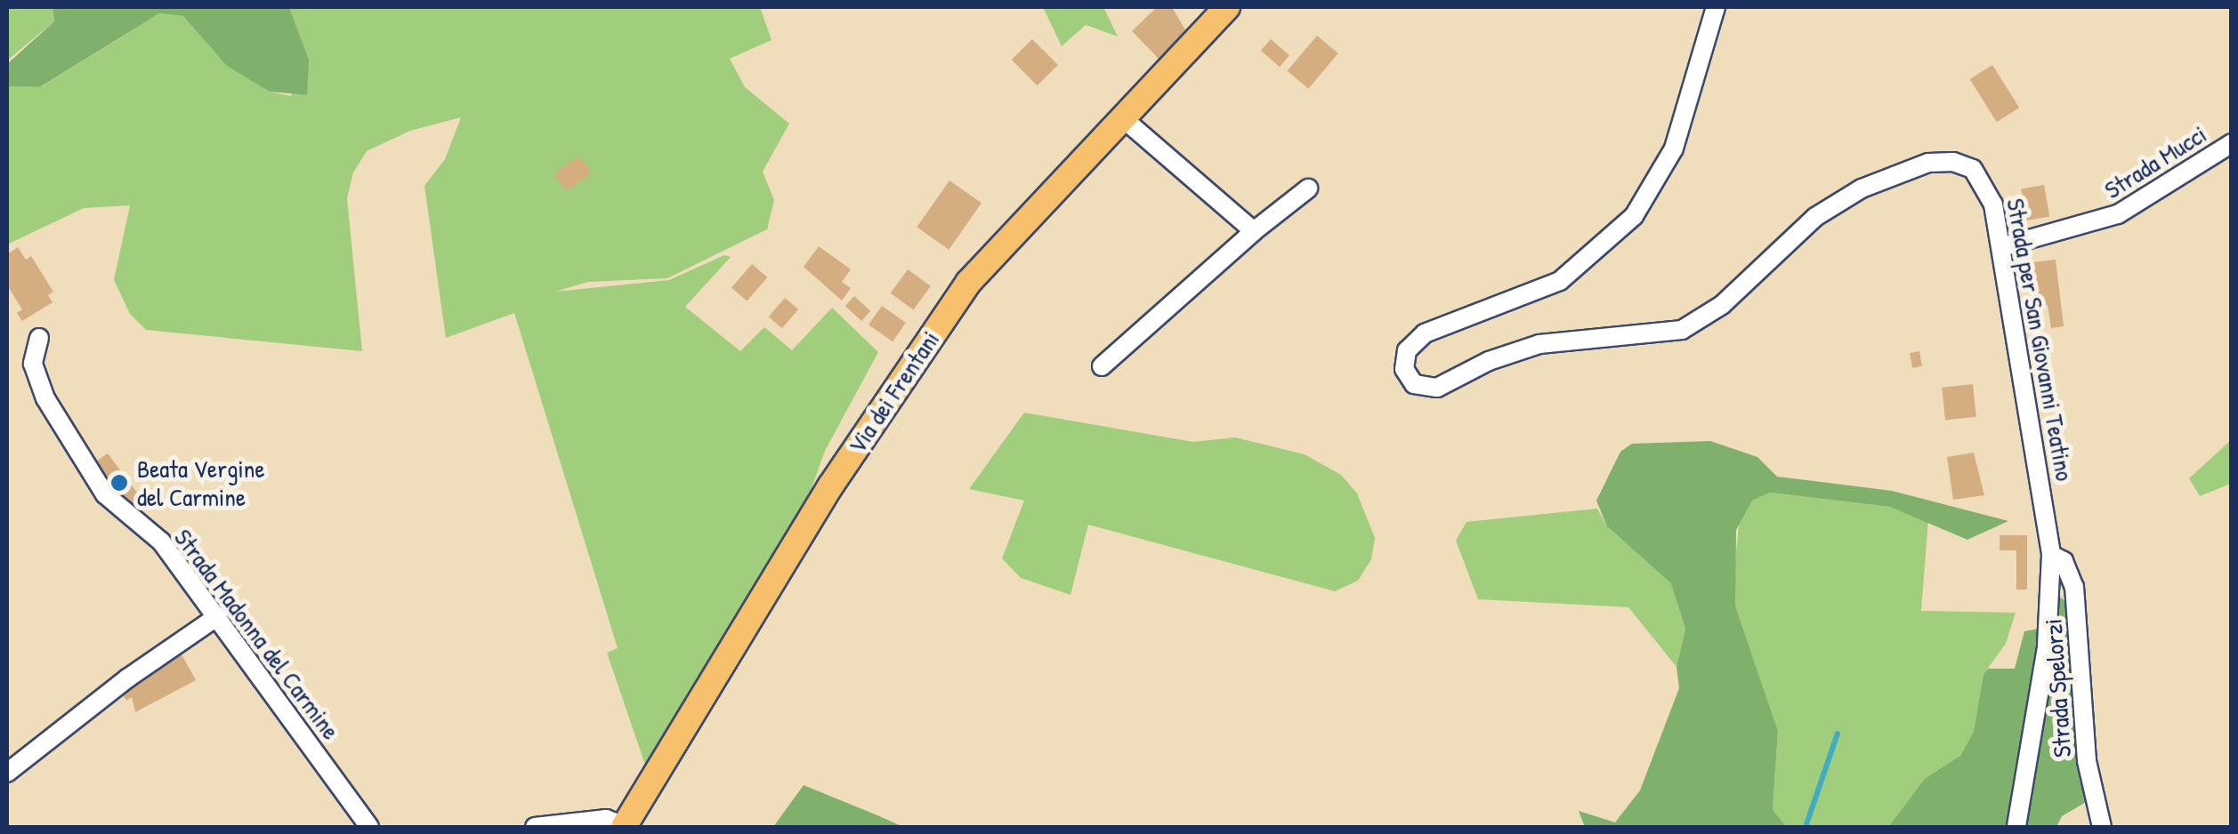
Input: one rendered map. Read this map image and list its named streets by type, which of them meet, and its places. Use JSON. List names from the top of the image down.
{
  "streets": {
    "main road": ["Via dei Frentani"],
    "street": [
      "Strada Mucci",
      "Strada per San Giovanni Teatino",
      "Strada Madonna del Carmine",
      "Strada Spelorzi"
    ]
  },
  "crossings": [
    ["Strada Mucci", "Strada per San Giovanni Teatino"],
    ["Strada per San Giovanni Teatino", "Strada Spelorzi"]
  ],
  "places": ["Beata Vergine del Carmine"]
}
